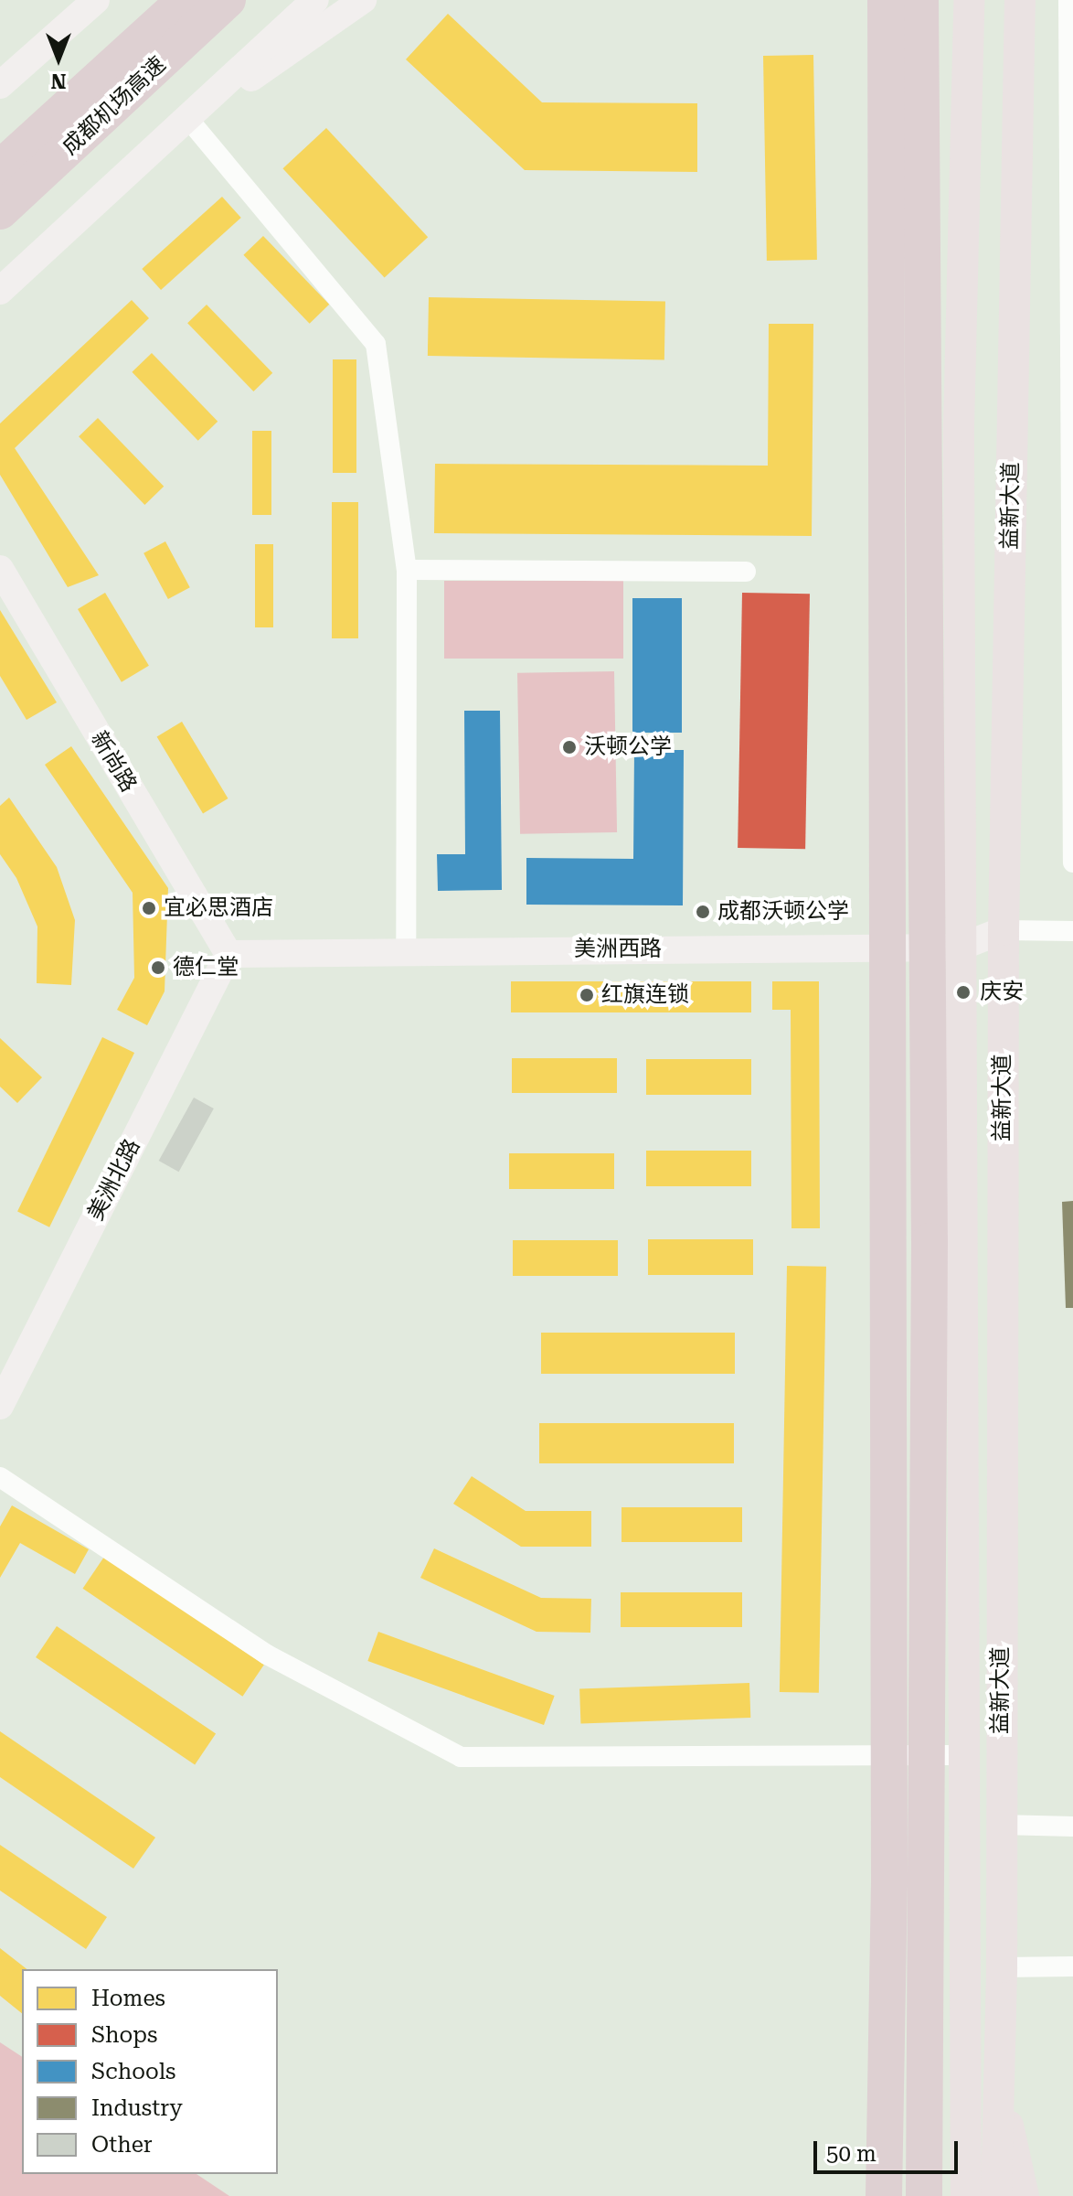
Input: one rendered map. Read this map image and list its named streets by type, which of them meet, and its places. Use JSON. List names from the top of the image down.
{
  "streets": {
    "highway": ["成都机场高速"],
    "main road": ["益新大道"],
    "street": ["新尚路", "美洲西路", "美洲北路"]
  },
  "crossings": [
    ["益新大道", "美洲西路"],
    ["新尚路", "美洲西路"],
    ["新尚路", "美洲北路"],
    ["美洲西路", "美洲北路"]
  ],
  "places": [
    "沃顿公学",
    "宜必思酒店",
    "成都沃顿公学",
    "德仁堂",
    "庆安",
    "红旗连锁"
  ],
  "legend": [
    "Homes",
    "Shops",
    "Schools",
    "Industry",
    "Other"
  ],
  "scale_bar": "50 m",
  "north": "bottom"
}
